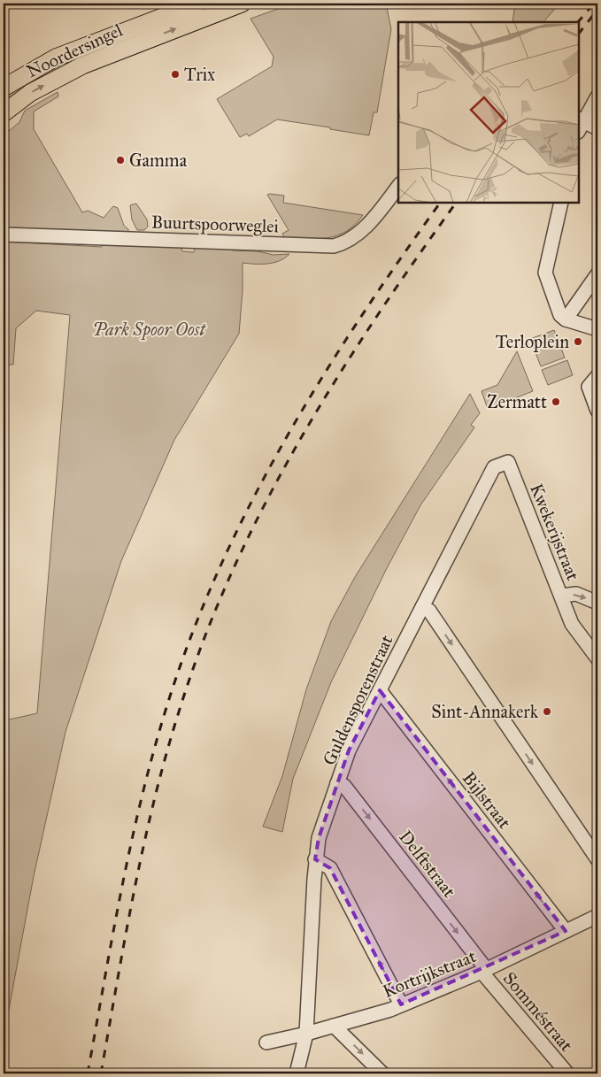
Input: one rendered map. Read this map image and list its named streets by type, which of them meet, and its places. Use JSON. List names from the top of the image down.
{
  "streets": {
    "main road": ["Noordersingel"],
    "street": [
      "Buurtspoorweglei",
      "Kwekerijstraat",
      "Guldensporenstraat",
      "Bijlstraat",
      "Delftstraat",
      "Kortrijkstraat",
      "Somméstraat"
    ]
  },
  "crossings": [
    ["Kwekerijstraat", "Guldensporenstraat"],
    ["Guldensporenstraat", "Bijlstraat"],
    ["Guldensporenstraat", "Delftstraat"],
    ["Guldensporenstraat", "Kortrijkstraat"],
    ["Bijlstraat", "Kortrijkstraat"],
    ["Delftstraat", "Kortrijkstraat"],
    ["Delftstraat", "Somméstraat"],
    ["Kortrijkstraat", "Somméstraat"]
  ],
  "parks": ["Park Spoor Oost"],
  "places": [
    "Trix",
    "Gamma",
    "Terloplein",
    "Zermatt",
    "Sint-Annakerk"
  ]
}
